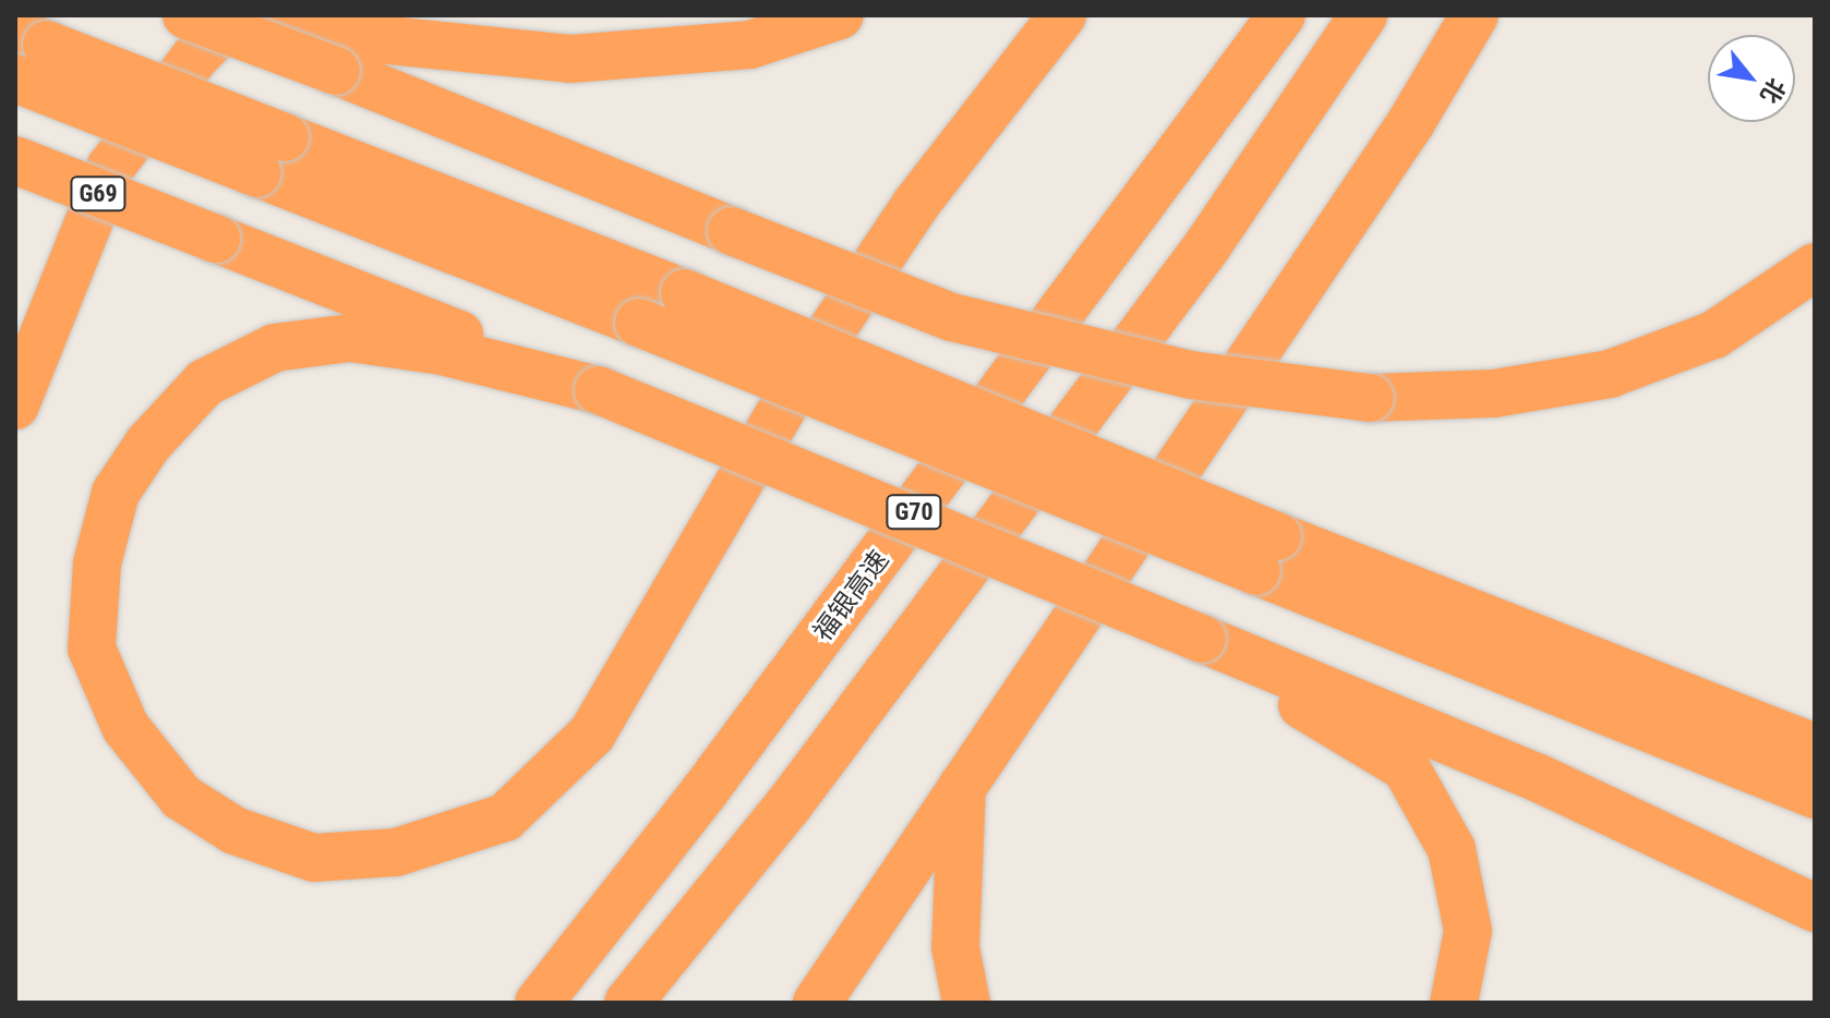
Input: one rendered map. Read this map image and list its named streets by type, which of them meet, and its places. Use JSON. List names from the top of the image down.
{
  "streets": {
    "highway": ["G69", "G70", "福银高速"]
  },
  "north": "bottom right"
}
